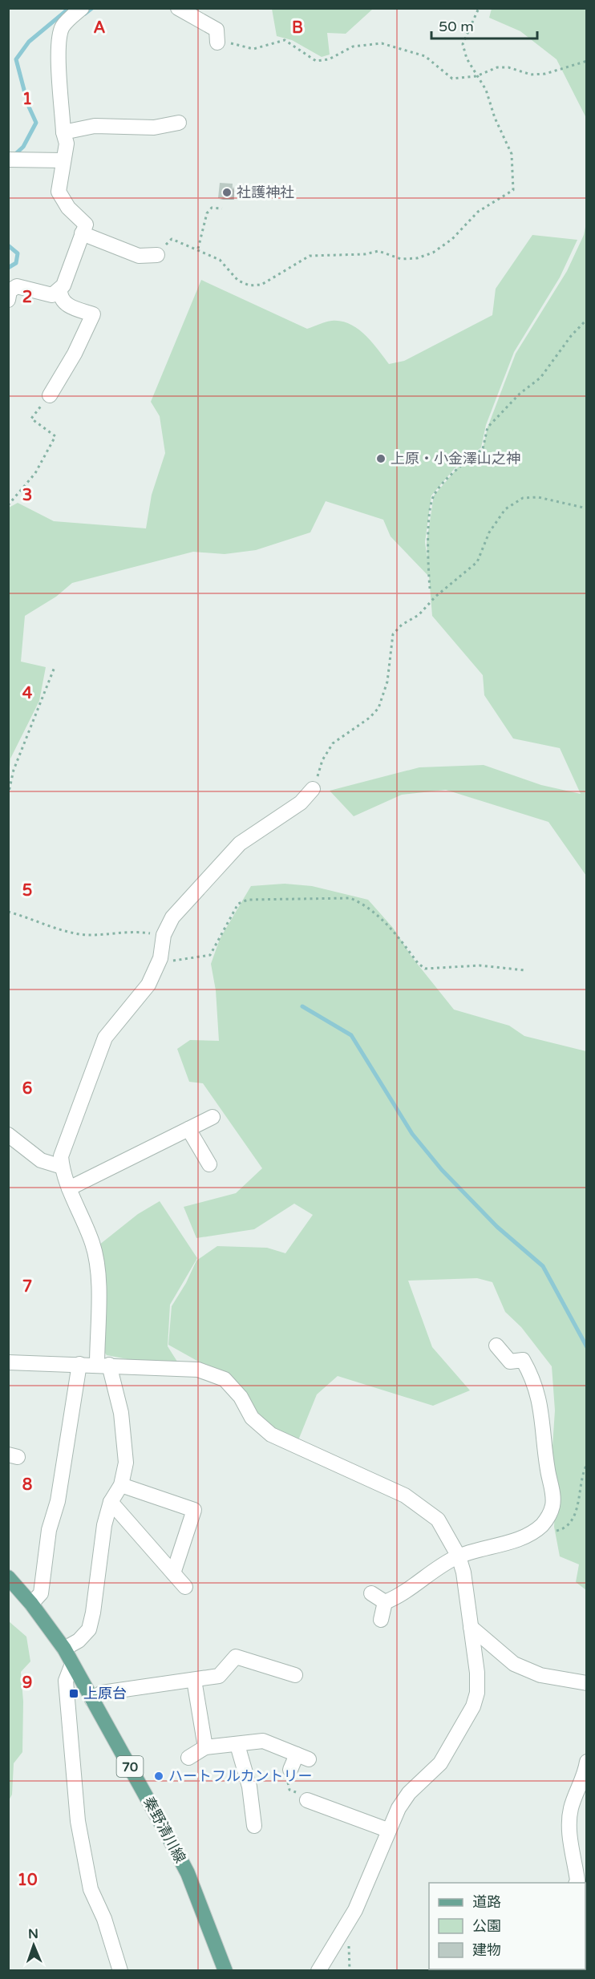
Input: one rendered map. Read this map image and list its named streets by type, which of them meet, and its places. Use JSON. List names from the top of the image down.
{
  "streets": {
    "main road": ["70", "秦野清川線"]
  },
  "places": {
    "other": ["社護神社", "上原・小金澤山之神", "ハートフルカントリー"],
    "transit": ["上原台"]
  },
  "legend": ["道路", "公園", "建物"],
  "scale_bar": "50 m",
  "north": "top",
  "grid": {
    "columns": ["A", "B"],
    "rows": [
      "1",
      "2",
      "3",
      "4",
      "5",
      "6",
      "7",
      "8",
      "9",
      "10"
    ]
  }
}
